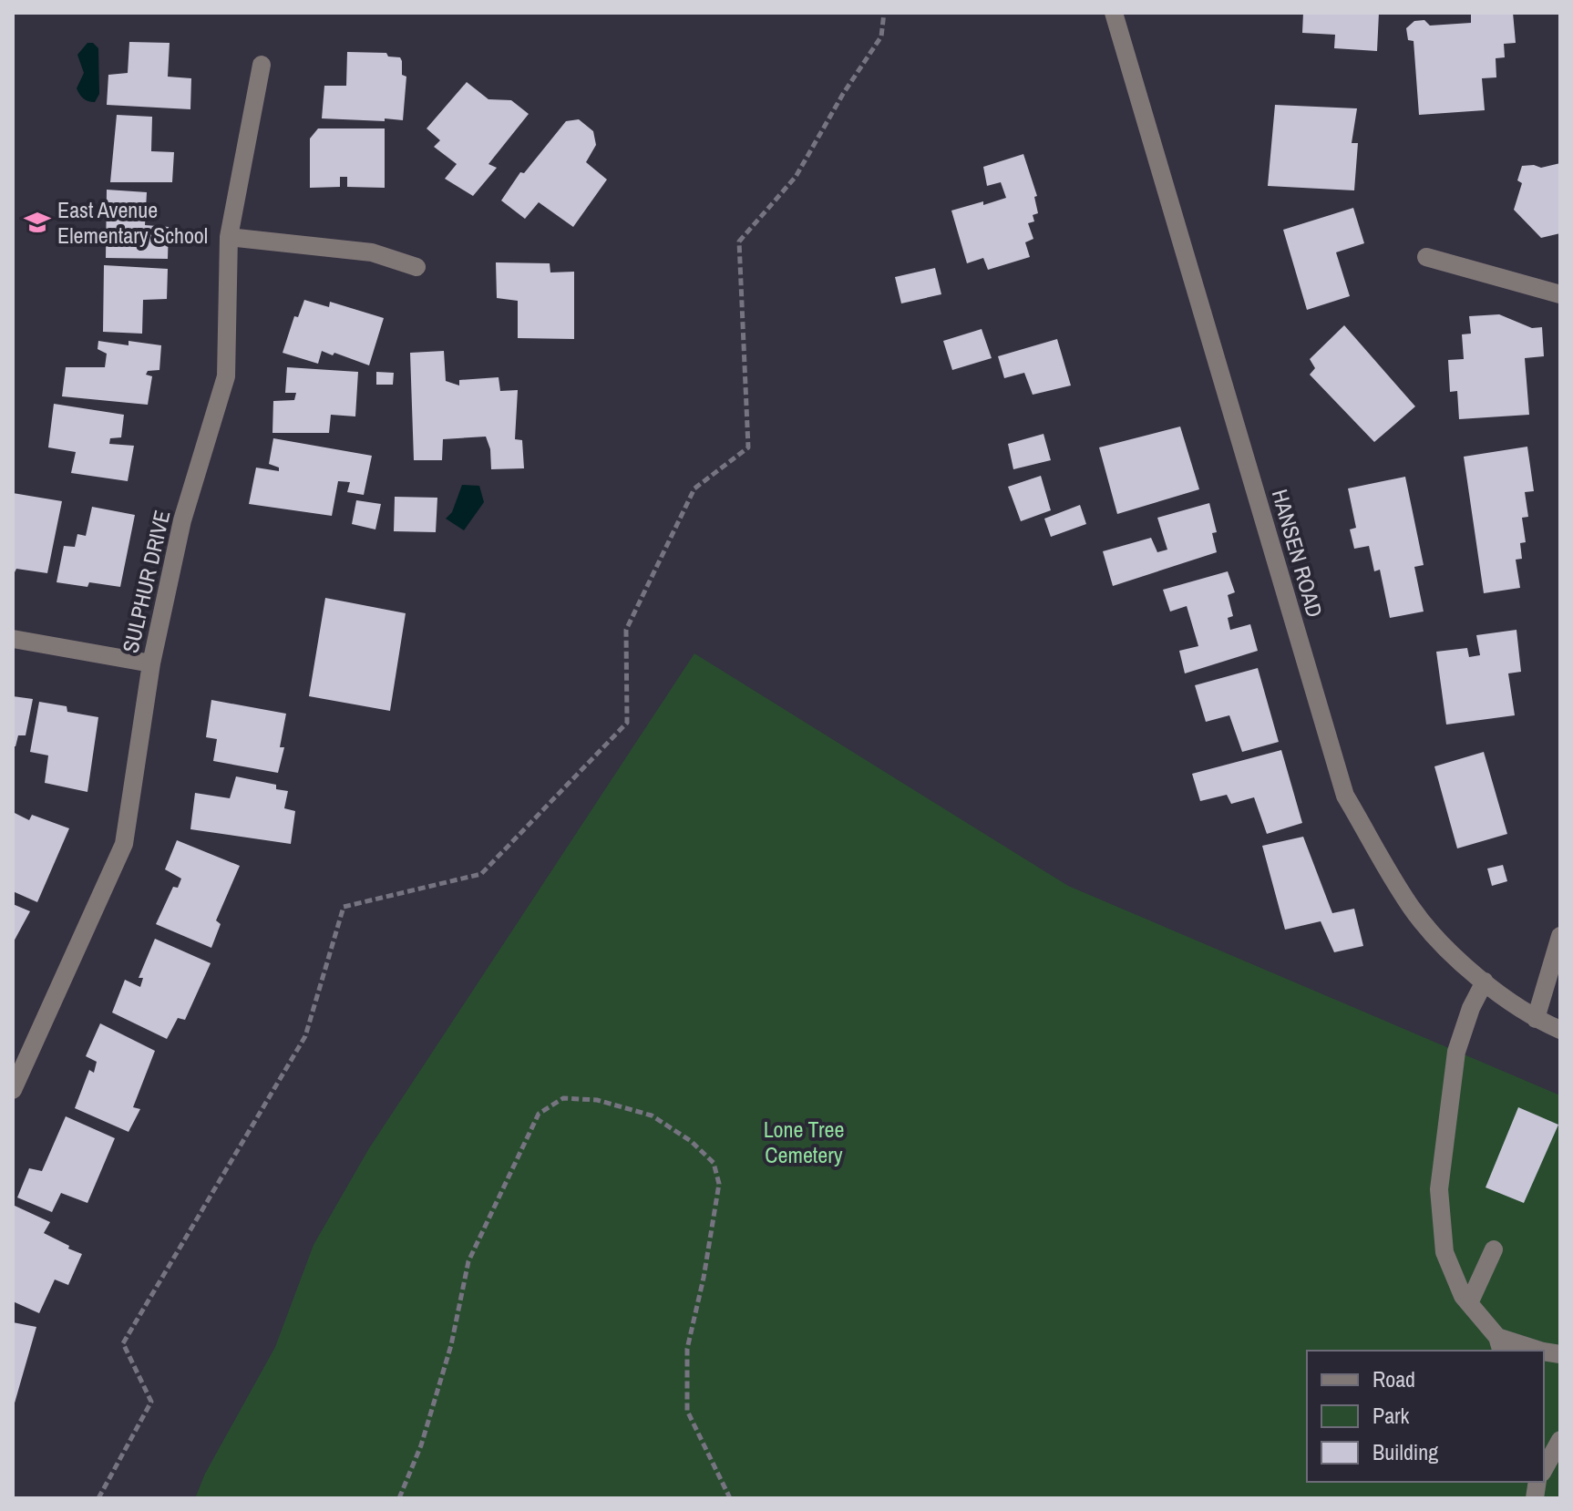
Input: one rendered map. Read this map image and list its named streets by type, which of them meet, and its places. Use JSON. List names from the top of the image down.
{
  "streets": {
    "street": ["HANSEN ROAD", "SULPHUR DRIVE"]
  },
  "parks": ["Lone Tree Cemetery"],
  "places": {
    "school or university": ["East Avenue Elementary School"]
  },
  "legend": ["Road", "Park", "Building"]
}
